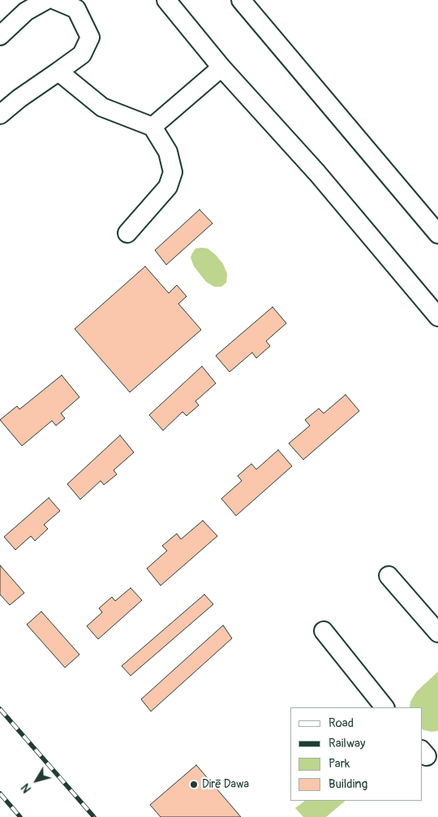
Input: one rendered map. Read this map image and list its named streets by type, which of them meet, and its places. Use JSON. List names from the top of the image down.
{
  "places": ["Dirē Dawa"],
  "legend": [
    "Road",
    "Railway",
    "Park",
    "Building"
  ],
  "north": "bottom left"
}
